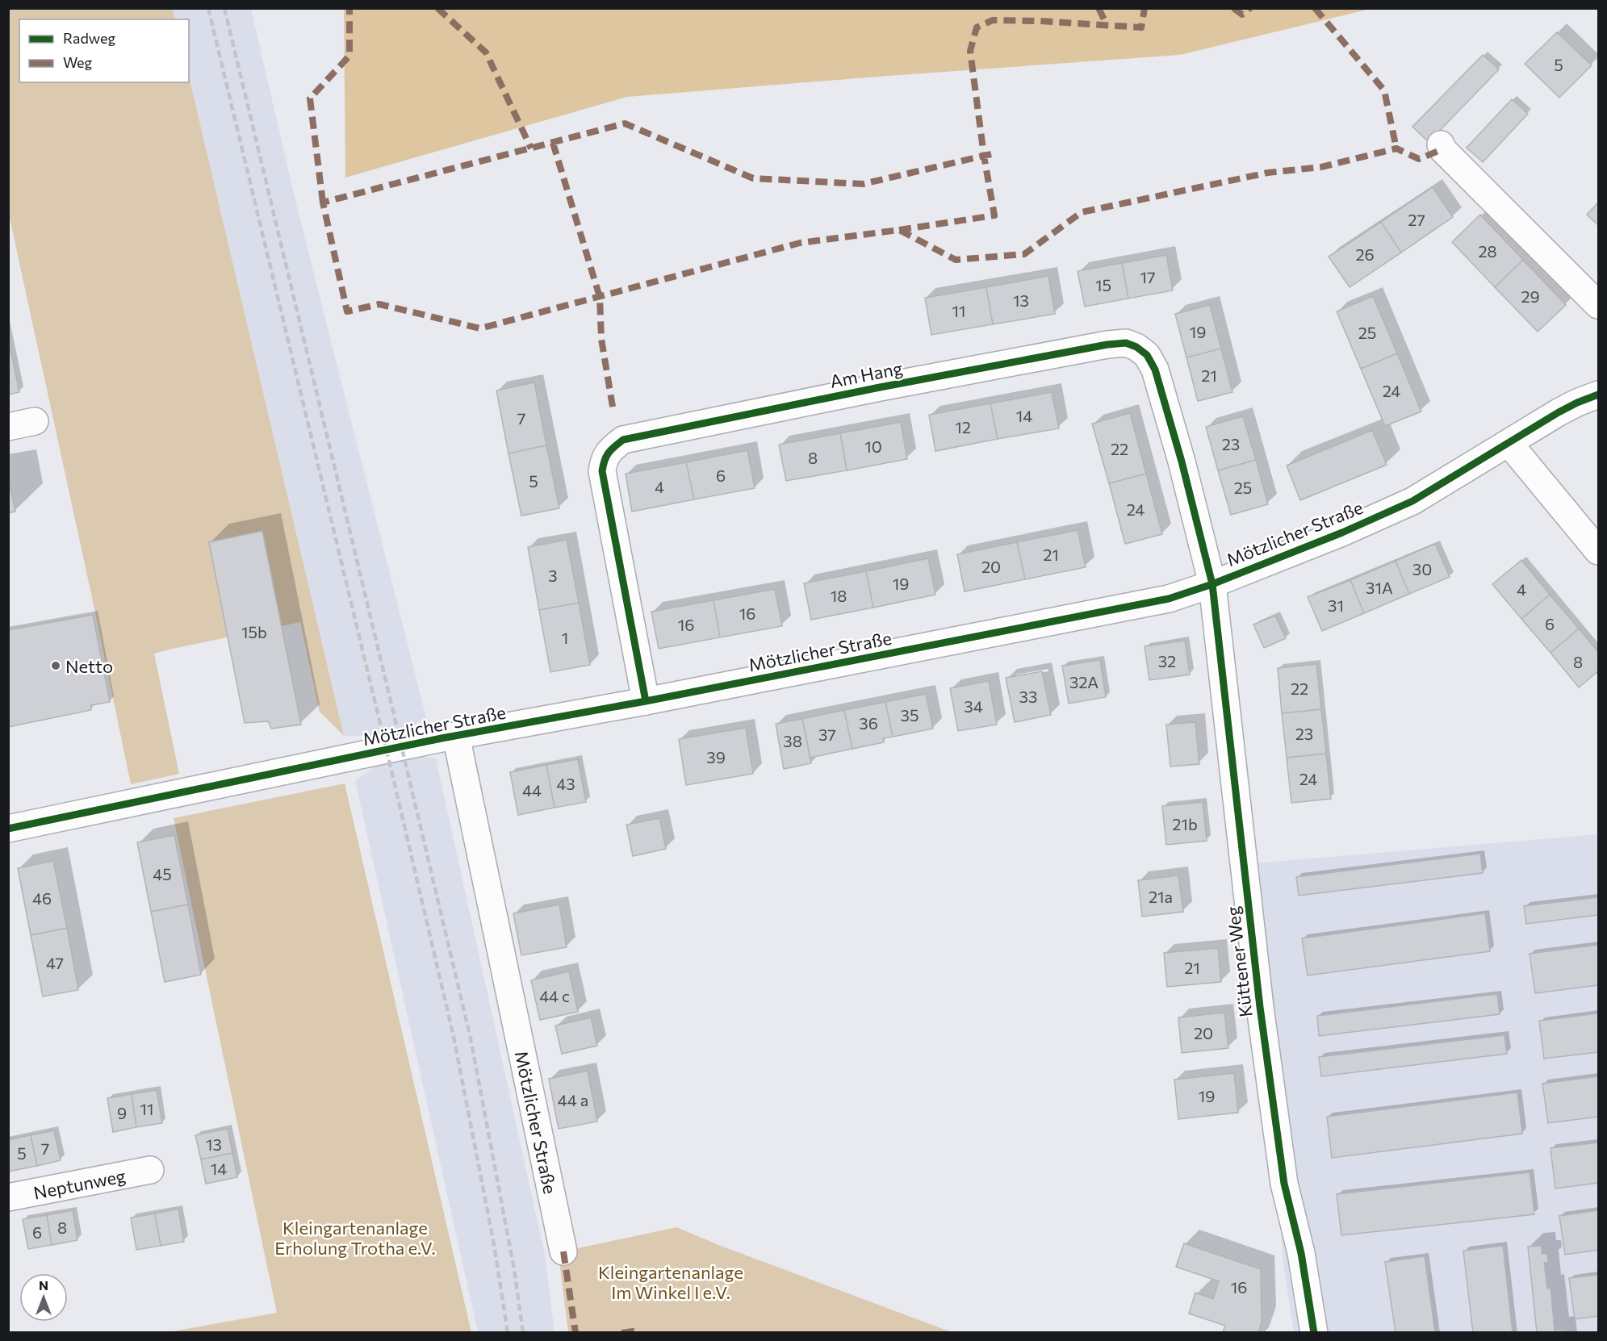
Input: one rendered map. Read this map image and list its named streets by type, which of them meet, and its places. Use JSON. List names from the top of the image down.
{
  "streets": {
    "street": [
      "Am Hang",
      "Mötzlicher Straße",
      "Küttener Weg",
      "Neptunweg"
    ]
  },
  "crossings": [
    ["Am Hang", "Mötzlicher Straße"],
    ["Am Hang", "Küttener Weg"],
    ["Mötzlicher Straße", "Küttener Weg"]
  ],
  "parks": ["Kleingartenanlage Erholung Trotha e.V.", "Kleingartenanlage Im Winkel I e.V."],
  "places": ["Netto"],
  "house_numbers": [
    "5",
    "27",
    "28",
    "26",
    "17",
    "15",
    "29",
    "13",
    "11",
    "19",
    "25",
    "21",
    "24",
    "14",
    "7",
    "12",
    "23",
    "10",
    "22",
    "8",
    "6",
    "5",
    "4",
    "25",
    "24",
    "21",
    "20",
    "30",
    "3",
    "19",
    "31A",
    "4",
    "18",
    "31",
    "16",
    "6",
    "16",
    "15b",
    "1",
    "32",
    "8",
    "32A",
    "22",
    "33",
    "34",
    "35",
    "36",
    "23",
    "37",
    "38",
    "39",
    "24",
    "43",
    "44",
    "21b",
    "45",
    "21a",
    "46",
    "47",
    "21",
    "44 c",
    "20",
    "19",
    "44 a",
    "11",
    "9",
    "13",
    "7",
    "5",
    "14",
    "8",
    "6",
    "16"
  ],
  "legend": ["Radweg", "Weg"],
  "north": "top"
}
